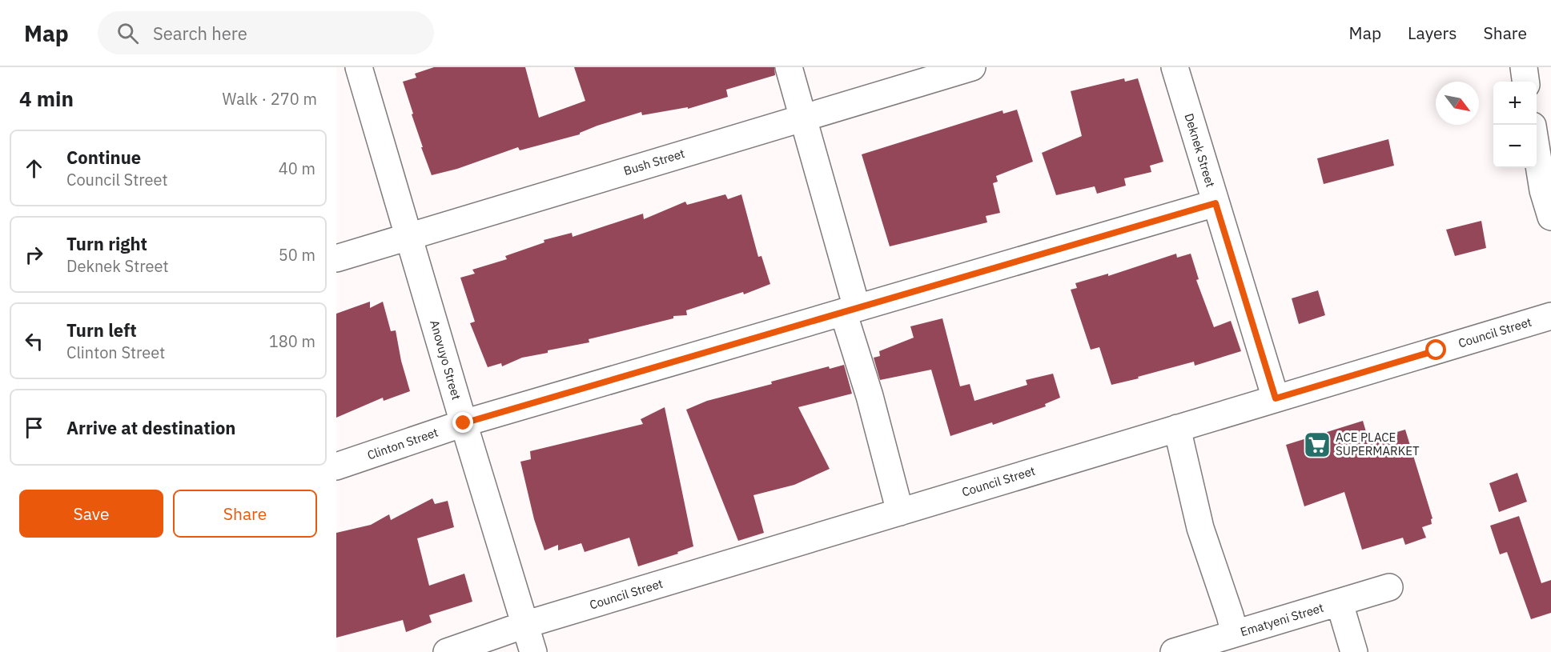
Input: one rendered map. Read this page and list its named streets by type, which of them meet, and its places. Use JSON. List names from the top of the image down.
{
  "streets": {
    "street": [
      "Deknek Street",
      "Bush Street",
      "Council Street",
      "Anovuyo Street",
      "Clinton Street",
      "Ematyeni Street"
    ]
  },
  "crossings": [
    ["Deknek Street", "Council Street"],
    ["Deknek Street", "Clinton Street"],
    ["Bush Street", "Anovuyo Street"],
    ["Council Street", "Anovuyo Street"],
    ["Anovuyo Street", "Clinton Street"]
  ],
  "places": {
    "supermarket": ["ACE PLACE SUPERMARKET"]
  },
  "north": "bottom right",
  "page": {
    "header": "Map",
    "search": "Search here",
    "nav": ["Map", "Layers", "Share"],
    "heading": ["4 min", "Walk · 270 m"],
    "map_buttons": ["+", "−"],
    "list": [
      ["Continue", "Council Street", "40 m"],
      ["Turn right", "Deknek Street", "50 m"],
      ["Turn left", "Clinton Street", "180 m"],
      "Arrive at destination"
    ],
    "buttons": ["Save", "Share"]
  }
}
